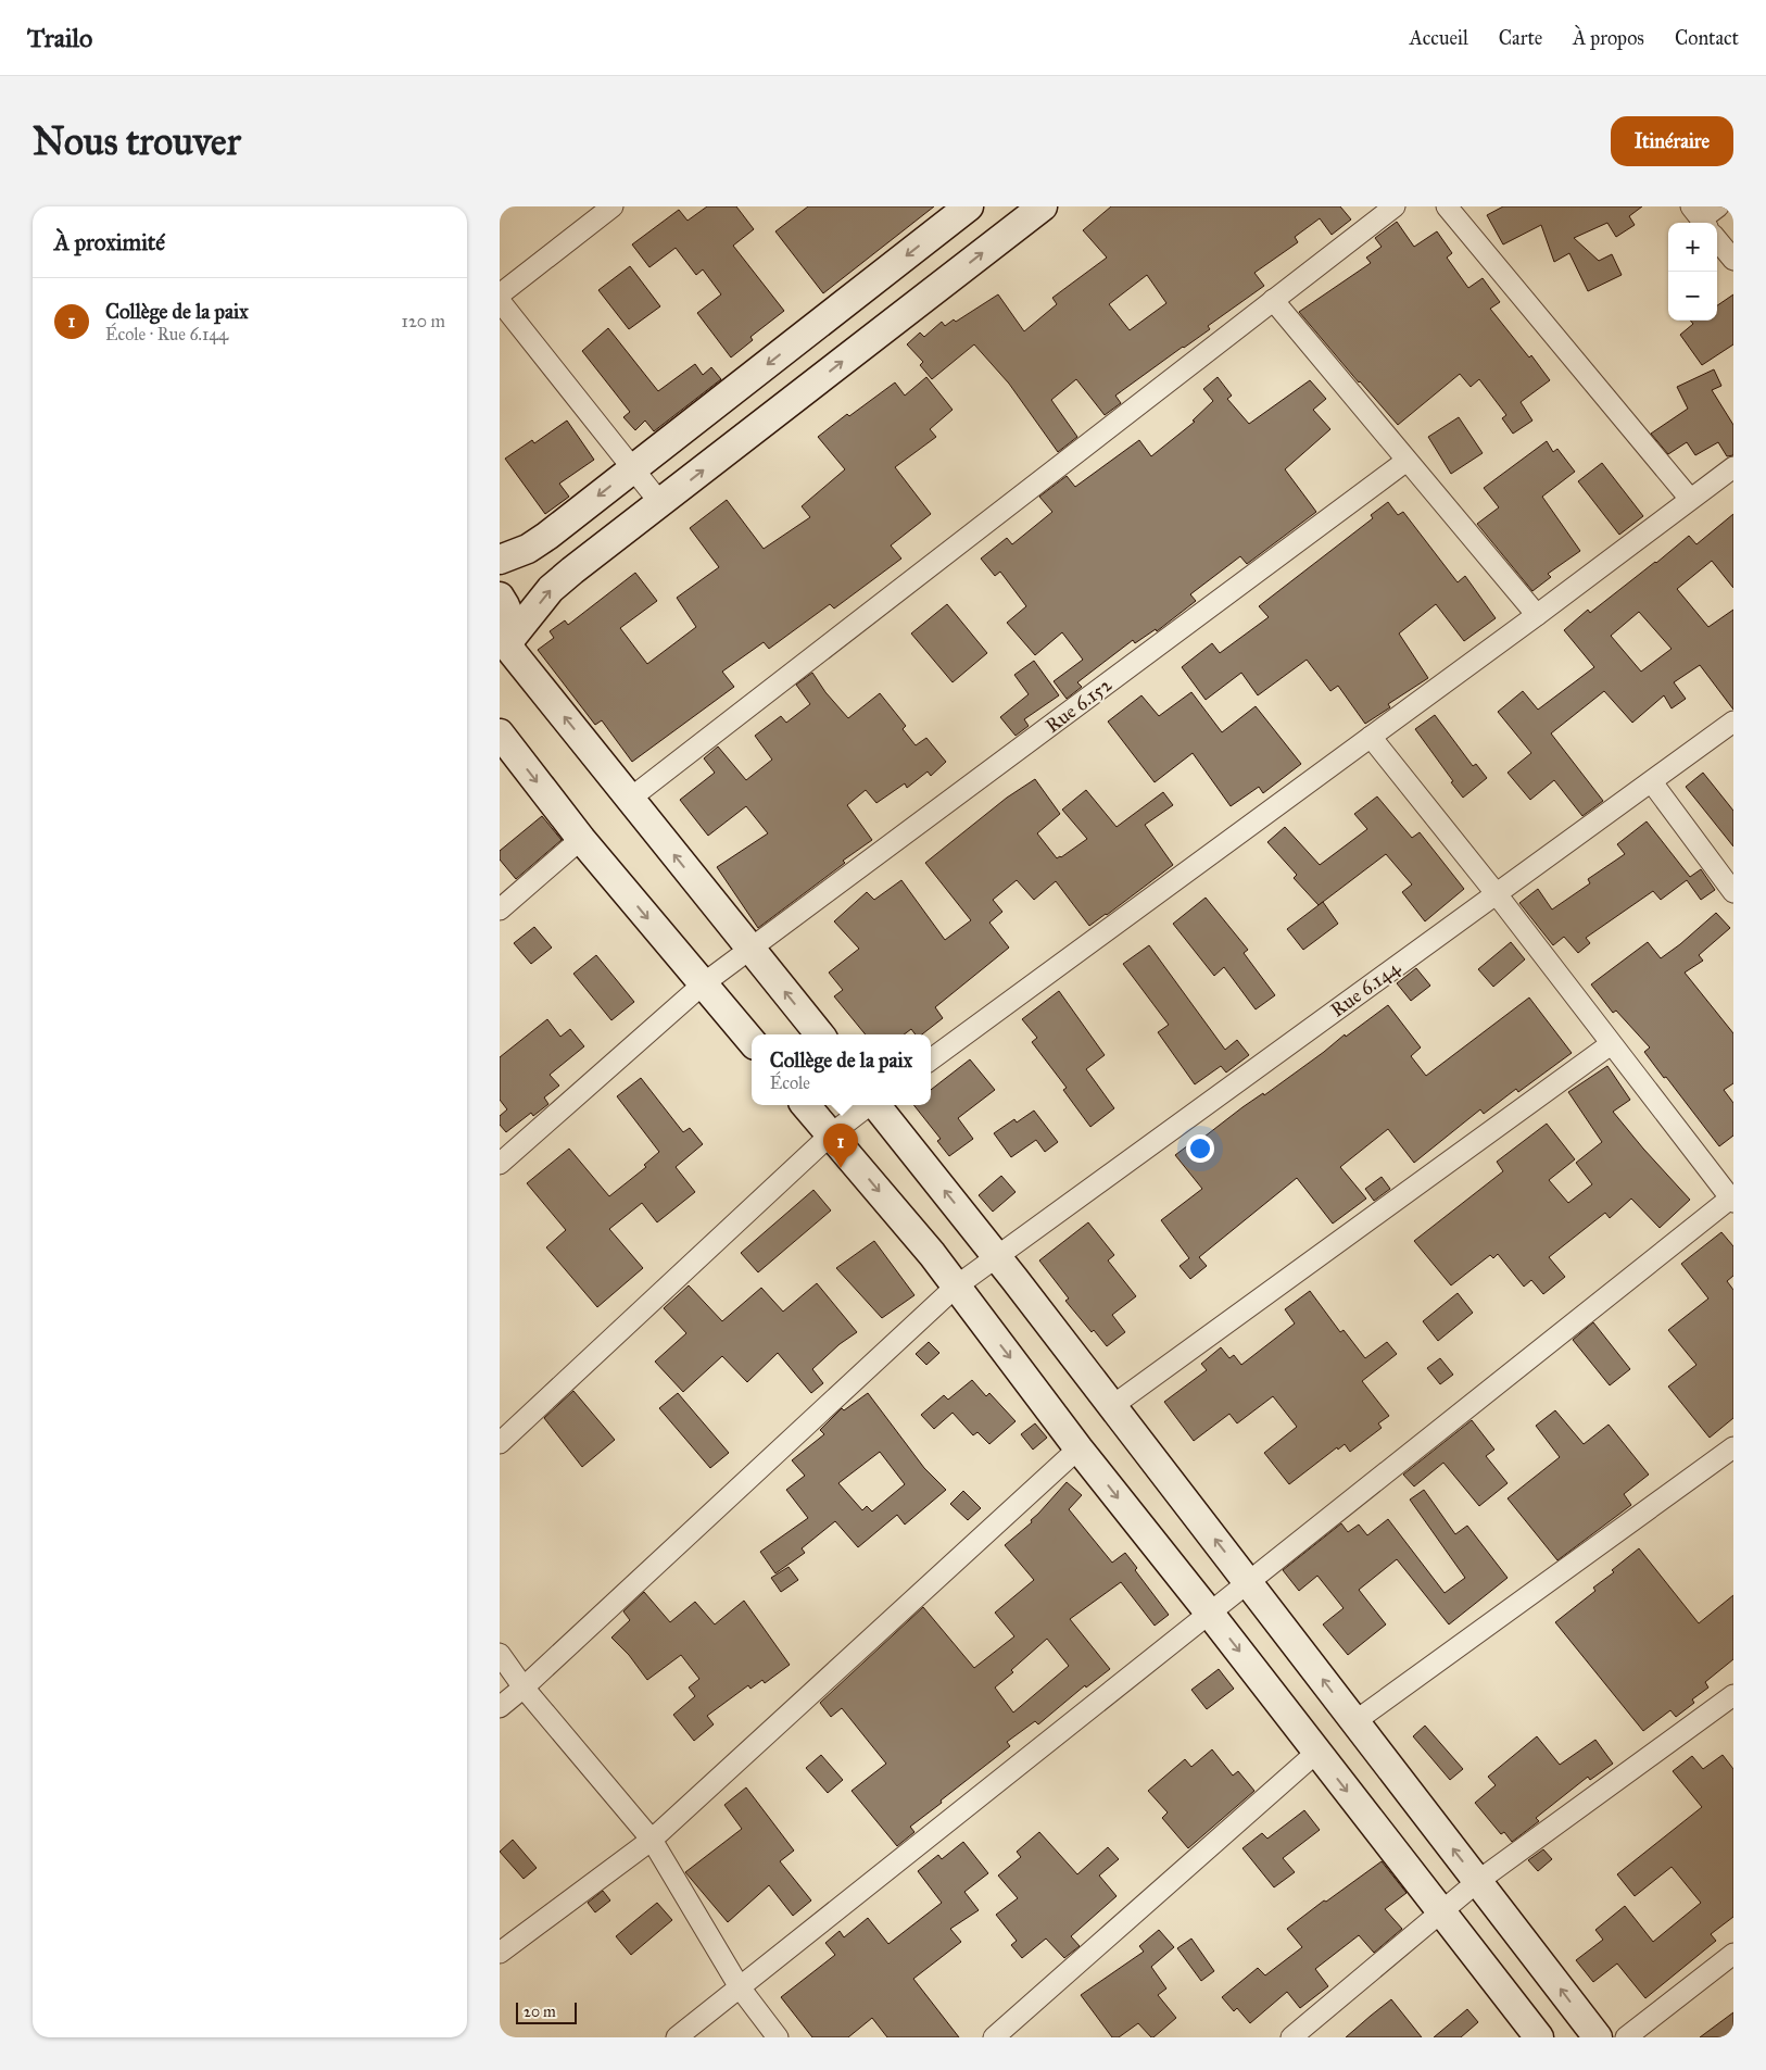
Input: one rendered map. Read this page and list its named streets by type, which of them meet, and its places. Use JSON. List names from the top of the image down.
{
  "streets": {
    "street": ["Rue 6.152", "Rue 6.144"]
  },
  "scale_bar": "20 m",
  "page": {
    "header": "Trailo",
    "nav": [
      "Accueil",
      "Carte",
      "À propos",
      "Contact"
    ],
    "buttons": "Itinéraire",
    "title": "Nous trouver",
    "heading": "À proximité",
    "map_buttons": ["+", "−"],
    "list": [
      {
        "mark": "1",
        "name": "Collège de la paix",
        "note": "École · Rue 6.144",
        "value": "120 m"
      }
    ],
    "popup": ["Collège de la paix", "École"],
    "pins": "1",
    "scale": "20 m"
  }
}
